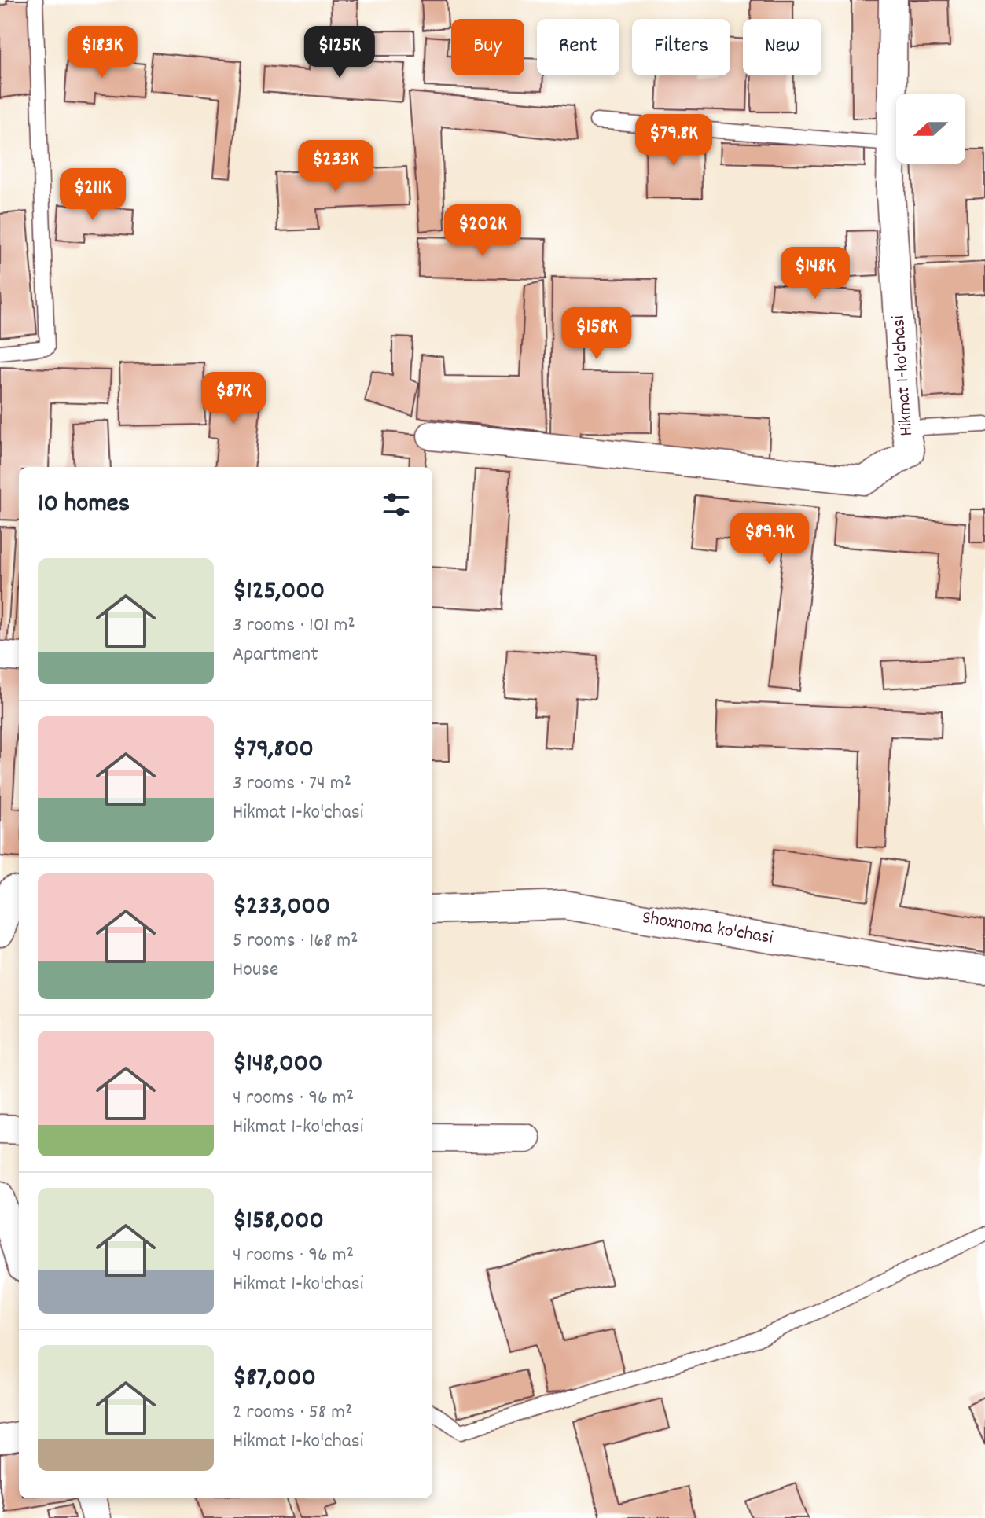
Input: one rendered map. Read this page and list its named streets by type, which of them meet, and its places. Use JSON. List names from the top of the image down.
{
  "streets": {
    "street": ["Hikmat 1-ko'chasi", "Shoxnoma ko'chasi"]
  },
  "north": "left",
  "page": {
    "chip": [
      "Buy",
      "Rent",
      "Filters",
      "New"
    ],
    "price": [
      "$183K",
      "$125K",
      "$79.8K",
      "$233K",
      "$211K",
      "$202K",
      "$148K",
      "$158K",
      "$87K",
      "$89.9K"
    ],
    "heading": "10 homes",
    "list": [
      {
        "name": "$125,000",
        "note": "3 rooms · 101 m² · Apartment"
      },
      {
        "name": "$79,800",
        "note": "3 rooms · 74 m² · Hikmat 1-ko'chasi"
      },
      {
        "name": "$233,000",
        "note": "5 rooms · 168 m² · House"
      },
      {
        "name": "$148,000",
        "note": "4 rooms · 96 m² · Hikmat 1-ko'chasi"
      },
      {
        "name": "$158,000",
        "note": "4 rooms · 96 m² · Hikmat 1-ko'chasi"
      },
      {
        "name": "$87,000",
        "note": "2 rooms · 58 m² · Hikmat 1-ko'chasi"
      }
    ]
  }
}
